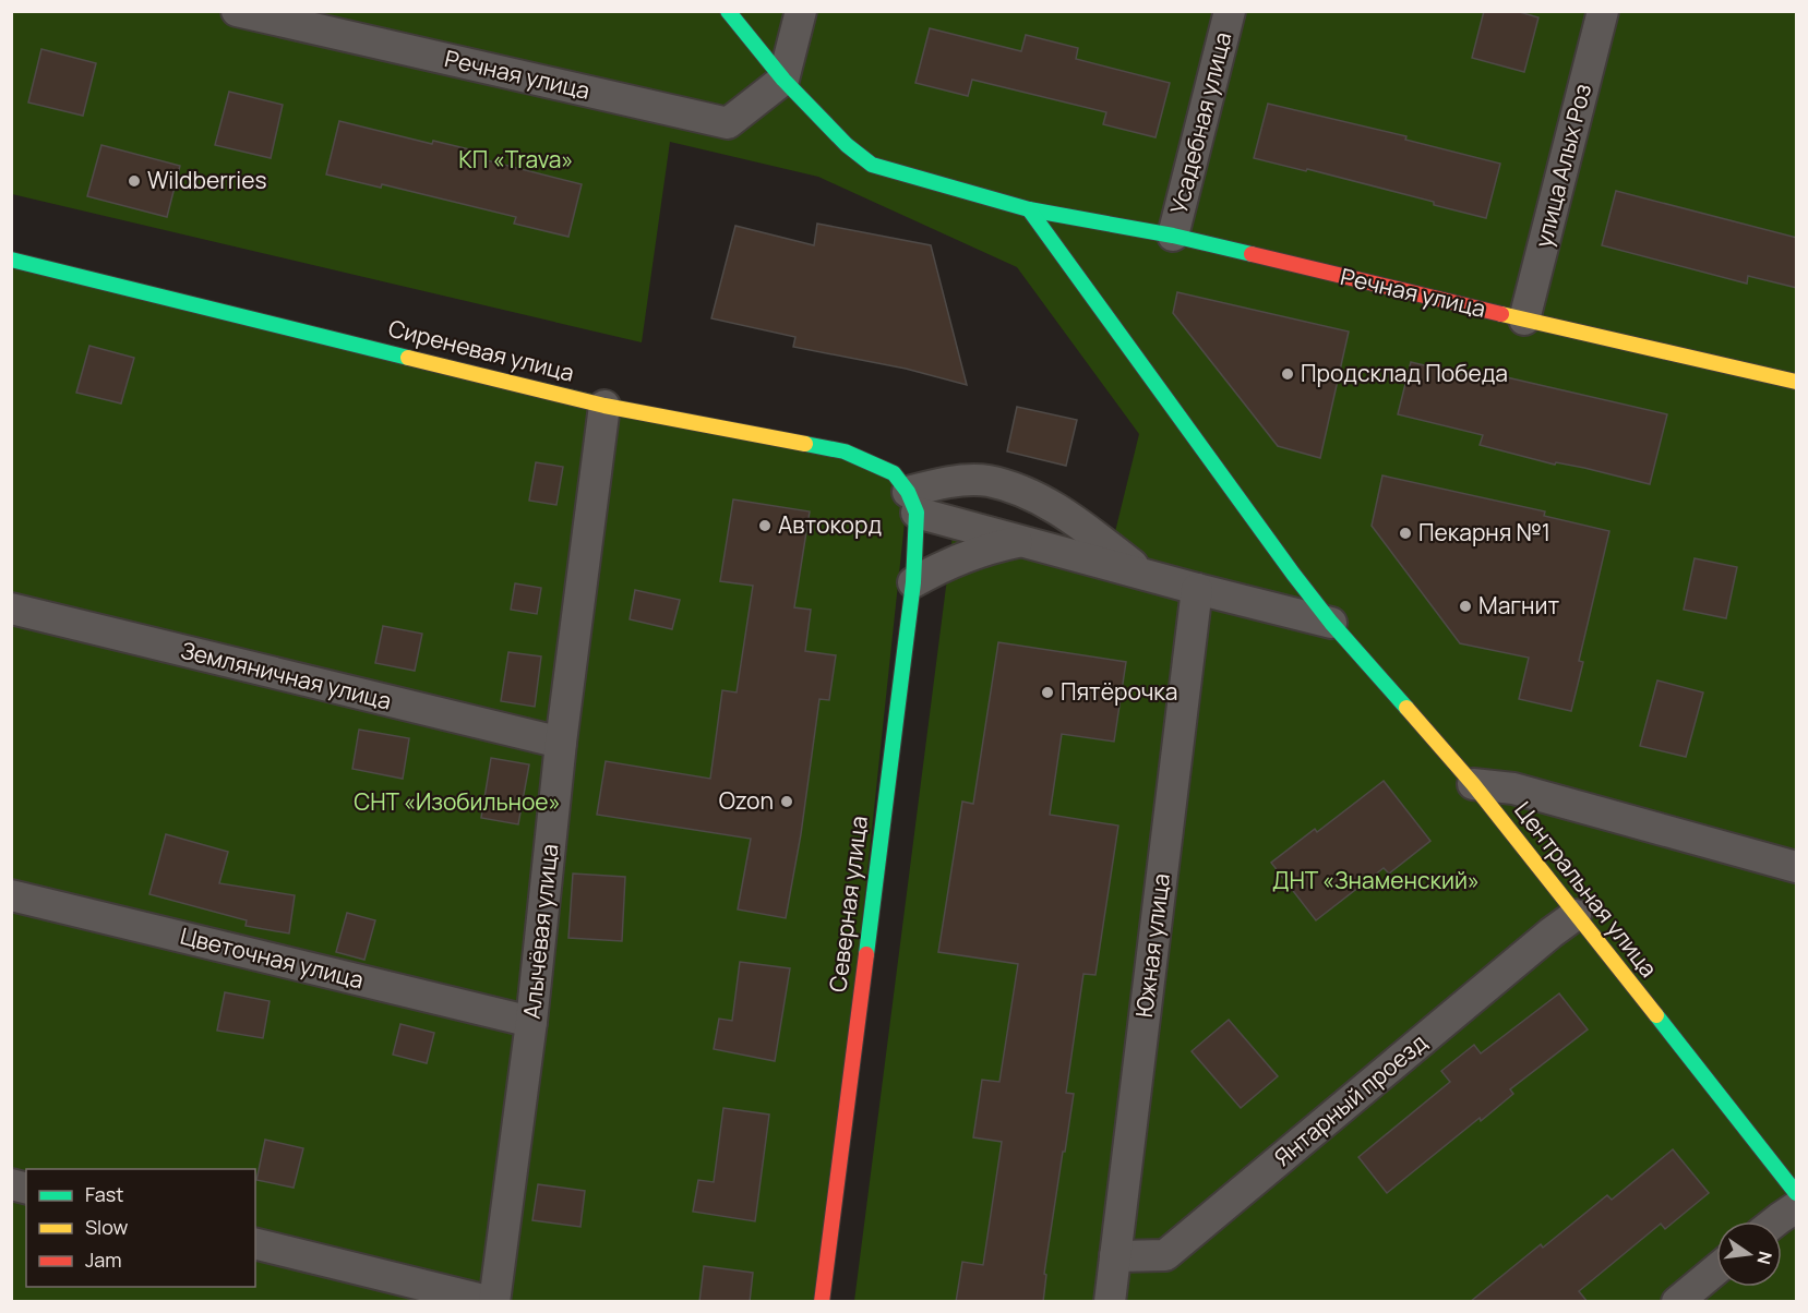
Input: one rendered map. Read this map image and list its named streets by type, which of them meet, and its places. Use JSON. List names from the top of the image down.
{
  "streets": {
    "street": [
      "Речная улица",
      "Усадебная улица",
      "улица Алых Роз",
      "Сиреневая улица",
      "Земляничная улица",
      "Центральная улица",
      "Северная улица",
      "Алычёвая улица",
      "Южная улица",
      "Цветочная улица",
      "Янтарный проезд"
    ]
  },
  "crossings": [
    ["Речная улица", "Усадебная улица"],
    ["Речная улица", "улица Алых Роз"],
    ["Речная улица", "Центральная улица"],
    ["Сиреневая улица", "Северная улица"],
    ["Сиреневая улица", "Алычёвая улица"],
    ["Земляничная улица", "Алычёвая улица"],
    ["Центральная улица", "Янтарный проезд"],
    ["Алычёвая улица", "Цветочная улица"],
    ["Южная улица", "Янтарный проезд"]
  ],
  "parks": ["КП «Trava»", "СНТ «Изобильное»", "ДНТ «Знаменский»"],
  "places": [
    "Wildberries",
    "Продсклад Победа",
    "Автокорд",
    "Пекарня №1",
    "Магнит",
    "Пятёрочка",
    "Ozon"
  ],
  "legend": ["Fast", "Slow", "Jam"],
  "north": "right"
}
